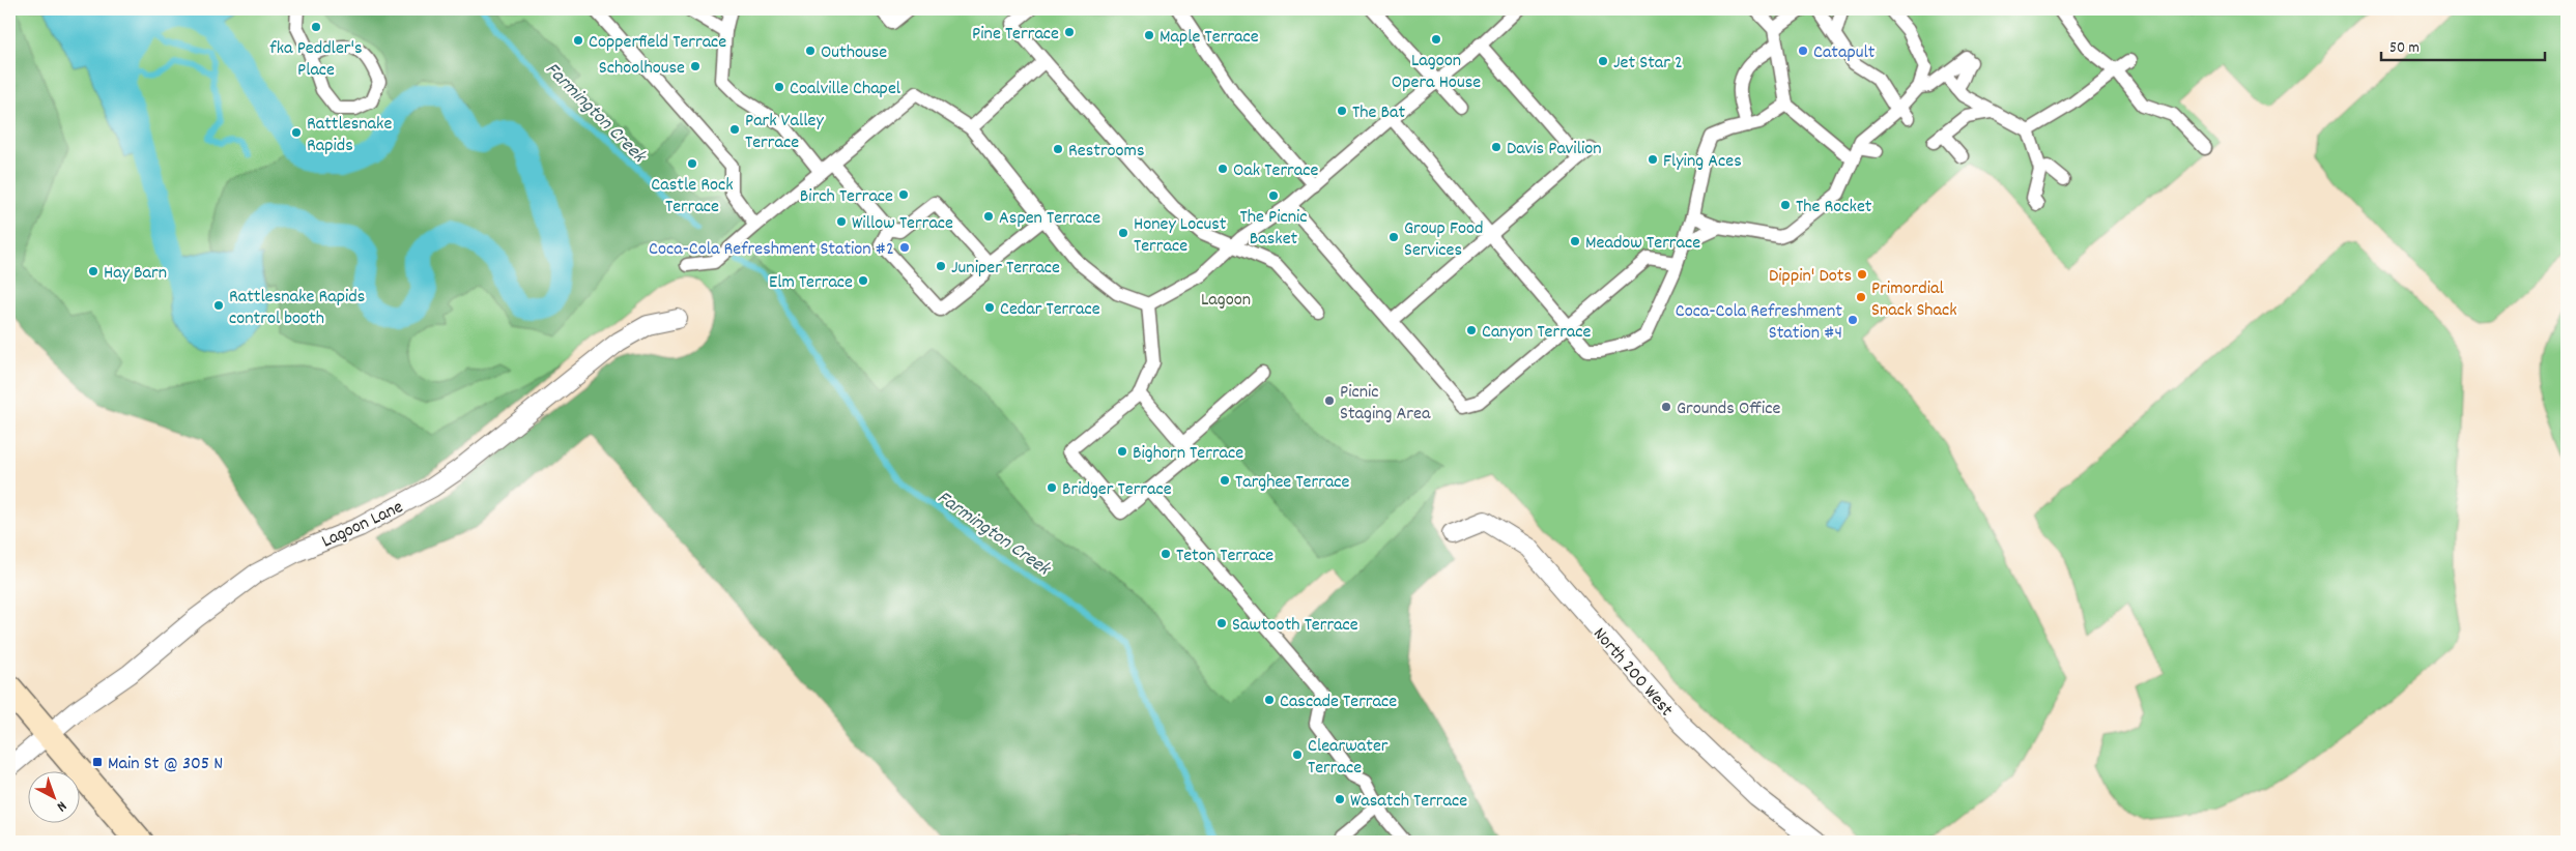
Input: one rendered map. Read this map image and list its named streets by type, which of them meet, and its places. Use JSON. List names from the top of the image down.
{
  "streets": {
    "street": ["Lagoon Lane", "North 200 West"]
  },
  "water": ["Farmington Creek"],
  "parks": ["Lagoon"],
  "places": {
    "other": [
      "fka Peddler's Place",
      "Pine Terrace",
      "Maple Terrace",
      "Lagoon Opera House",
      "Copperfield Terrace",
      "Outhouse",
      "Catapult",
      "Jet Star 2",
      "Schoolhouse",
      "Coalville Chapel",
      "The Bat",
      "Park Valley Terrace",
      "Rattlesnake Rapids",
      "Davis Pavilion",
      "Restrooms",
      "Flying Aces",
      "Castle Rock Terrace",
      "Oak Terrace",
      "Birch Terrace",
      "The Picnic Basket",
      "The Rocket",
      "Aspen Terrace",
      "Willow Terrace",
      "Honey Locust Terrace",
      "Group Food Services",
      "Meadow Terrace",
      "Coca-Cola Refreshment Station #2",
      "Juniper Terrace",
      "Hay Barn",
      "Dippin' Dots",
      "Elm Terrace",
      "Primordial Snack Shack",
      "Rattlesnake Rapids control booth",
      "Cedar Terrace",
      "Coca-Cola Refreshment Station #4",
      "Canyon Terrace",
      "Picnic Staging Area",
      "Grounds Office",
      "Bighorn Terrace",
      "Targhee Terrace",
      "Bridger Terrace",
      "Teton Terrace",
      "Sawtooth Terrace",
      "Cascade Terrace",
      "Clearwater Terrace",
      "Wasatch Terrace"
    ],
    "transit": ["Main St @ 305 N"]
  },
  "scale_bar": "50 m",
  "north": "bottom right"
}
